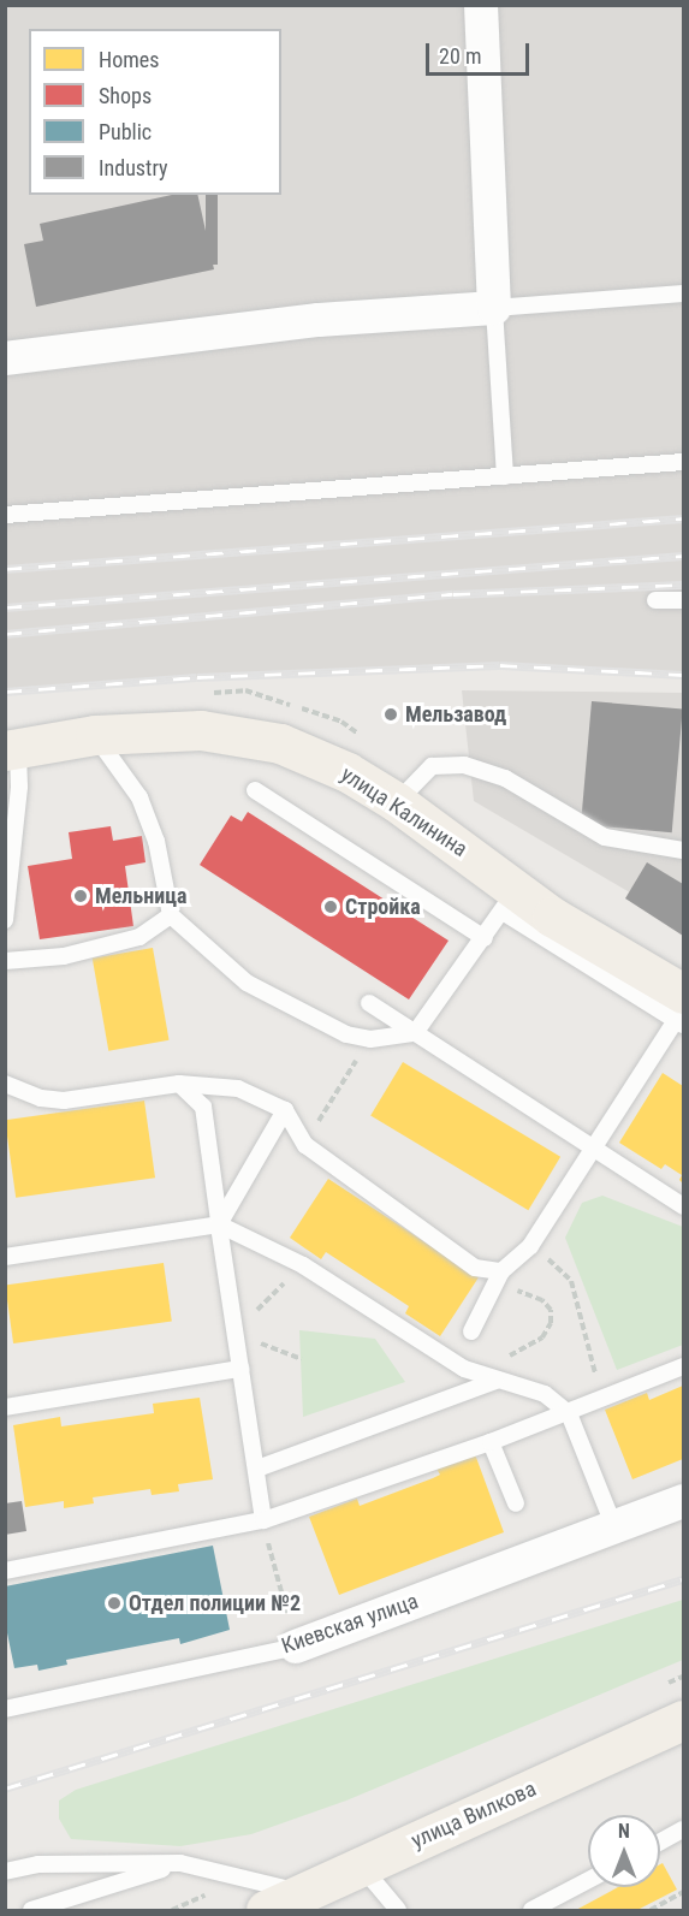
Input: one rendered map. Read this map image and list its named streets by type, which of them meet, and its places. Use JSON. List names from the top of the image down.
{
  "streets": {
    "main road": ["улица Калинина", "улица Вилкова"],
    "street": ["Киевская улица"]
  },
  "places": [
    "Мельзавод",
    "Мельница",
    "Стройка",
    "Отдел полиции №2"
  ],
  "legend": [
    "Homes",
    "Shops",
    "Public",
    "Industry"
  ],
  "scale_bar": "20 m",
  "north": "top"
}
